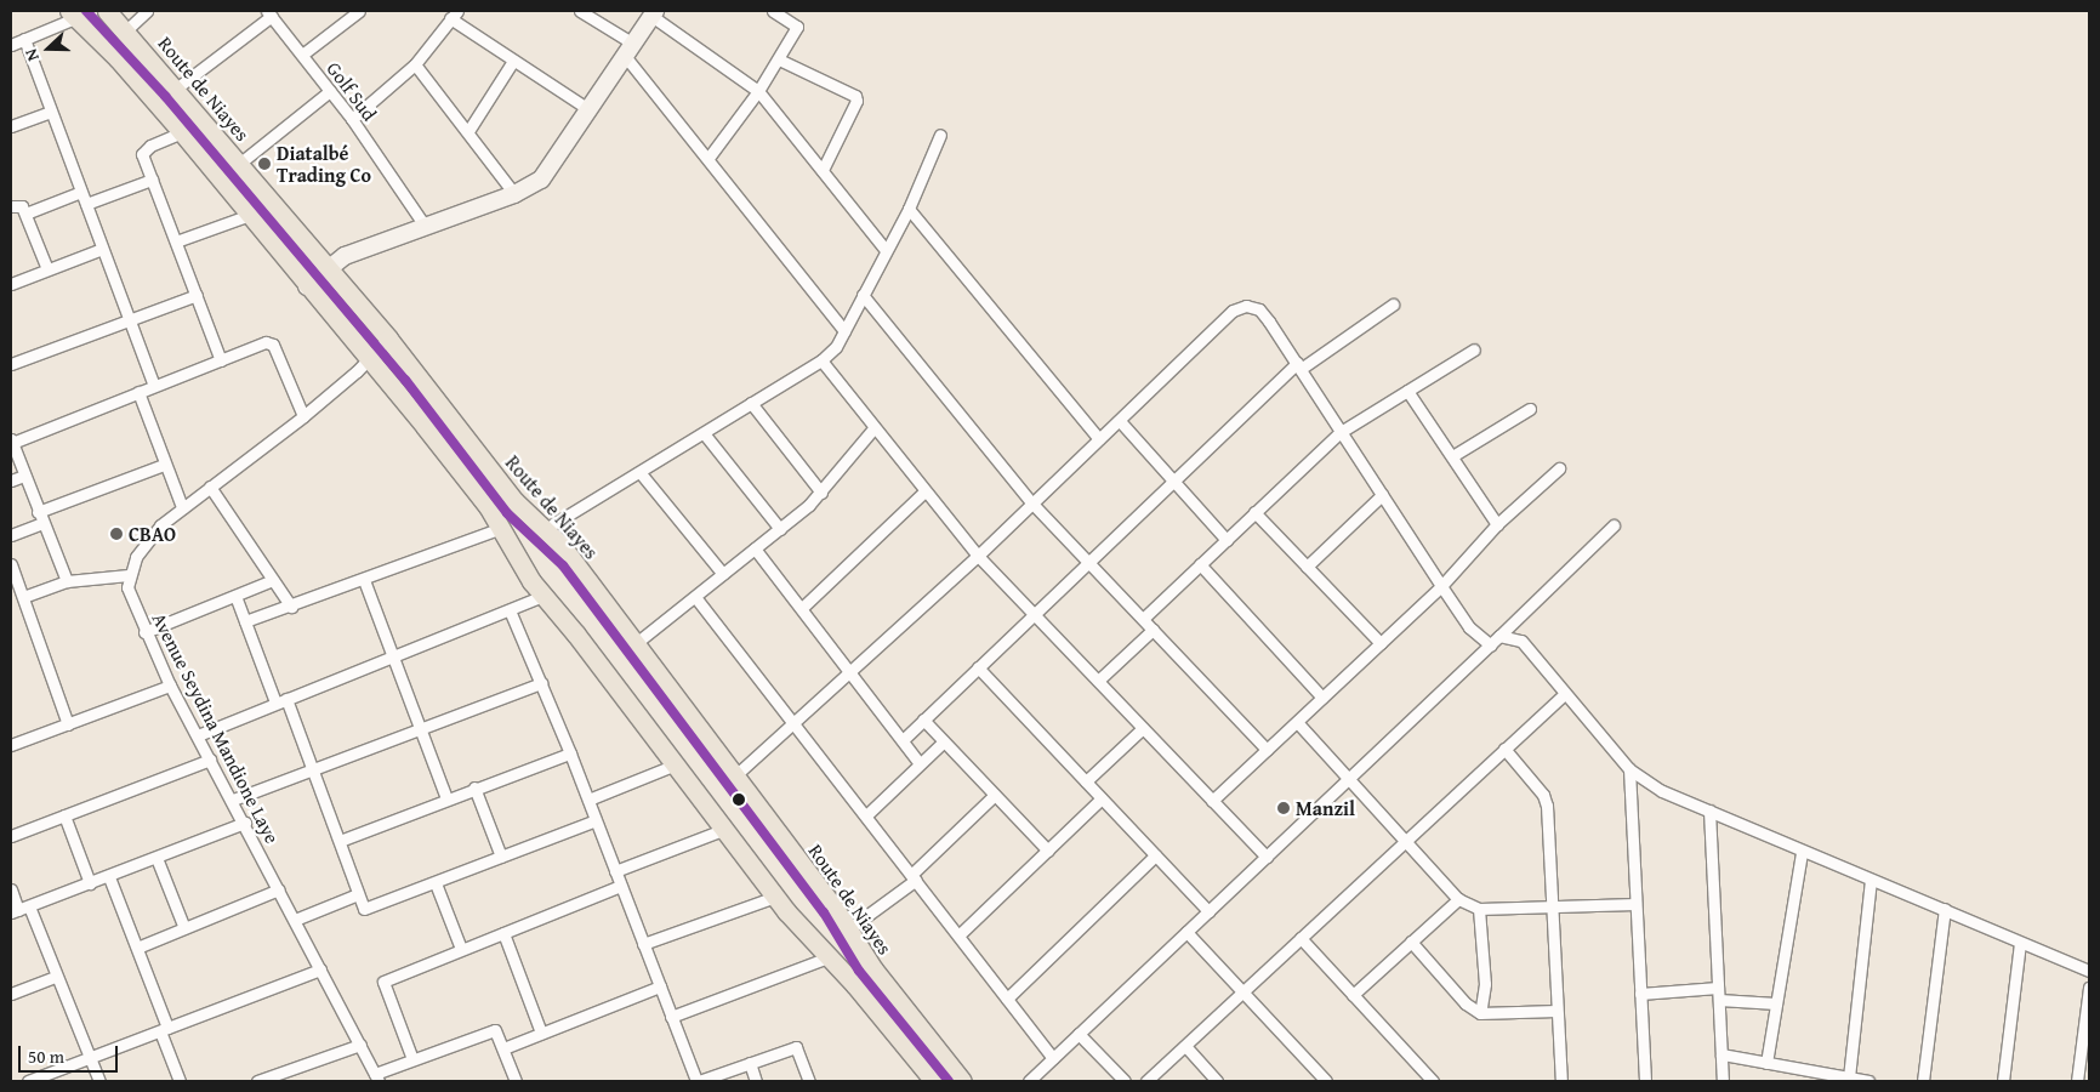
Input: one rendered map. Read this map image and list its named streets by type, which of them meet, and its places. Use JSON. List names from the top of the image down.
{
  "streets": {
    "main road": ["Route de Niayes"],
    "street": ["Golf Sud", "Avenue Seydina Mandione Laye"]
  },
  "places": ["Diatalbé Trading Co", "CBAO", "Manzil"],
  "scale_bar": "50 m",
  "north": "left"
}
